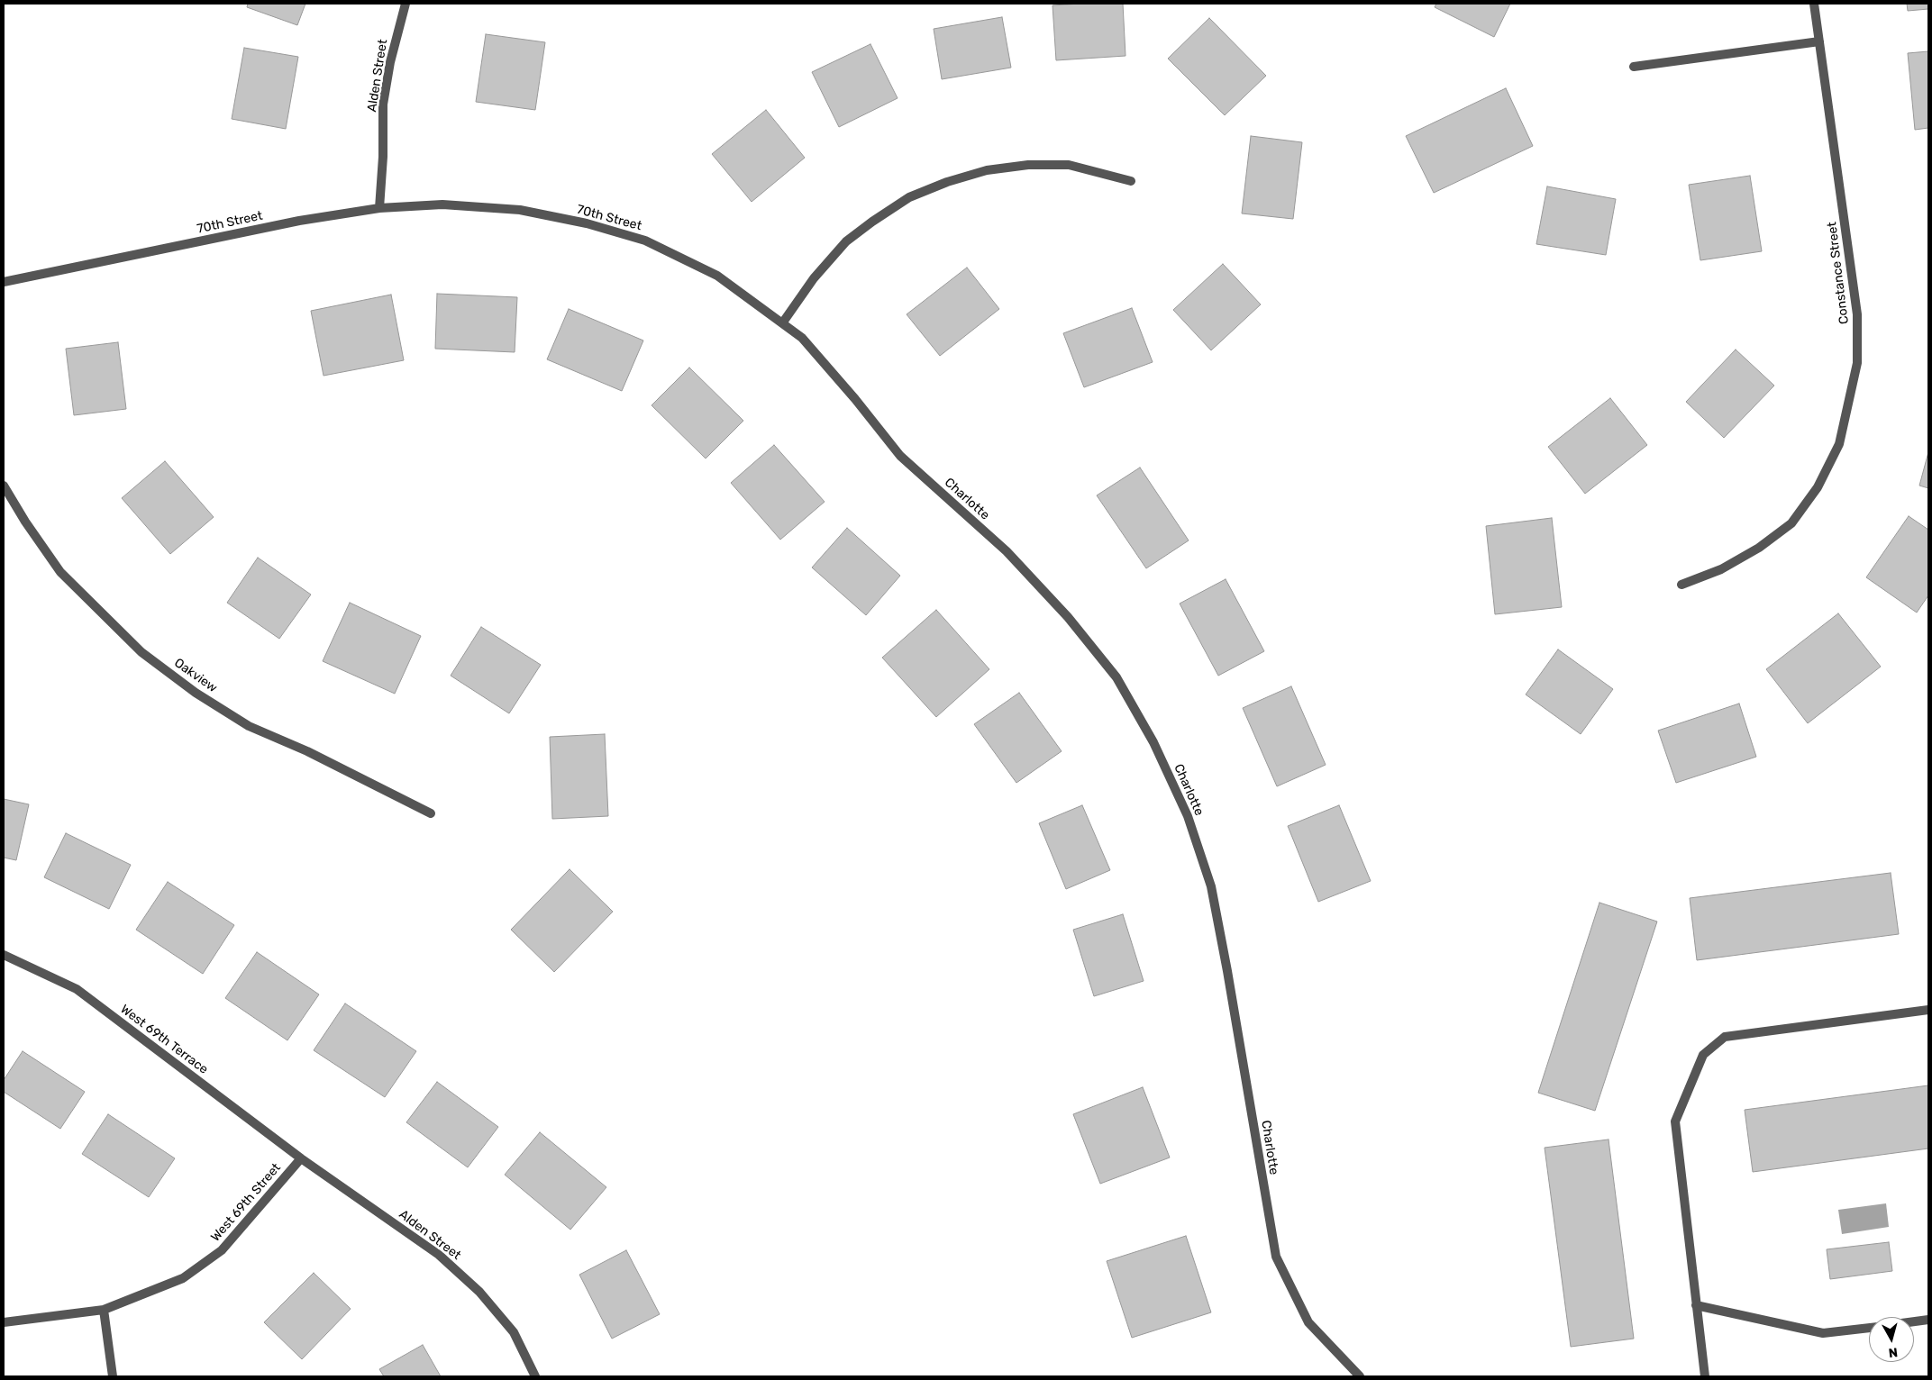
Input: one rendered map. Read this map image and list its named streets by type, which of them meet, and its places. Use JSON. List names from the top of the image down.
{
  "streets": {
    "street": [
      "Alden Street",
      "70th Street",
      "Constance Street",
      "Charlotte",
      "Oakview",
      "West 69th Terrace",
      "West 69th Street"
    ]
  },
  "crossings": [
    ["Alden Street", "70th Street"],
    ["Alden Street", "West 69th Terrace"],
    ["Alden Street", "West 69th Street"],
    ["70th Street", "Charlotte"],
    ["West 69th Terrace", "West 69th Street"]
  ],
  "north": "bottom"
}
